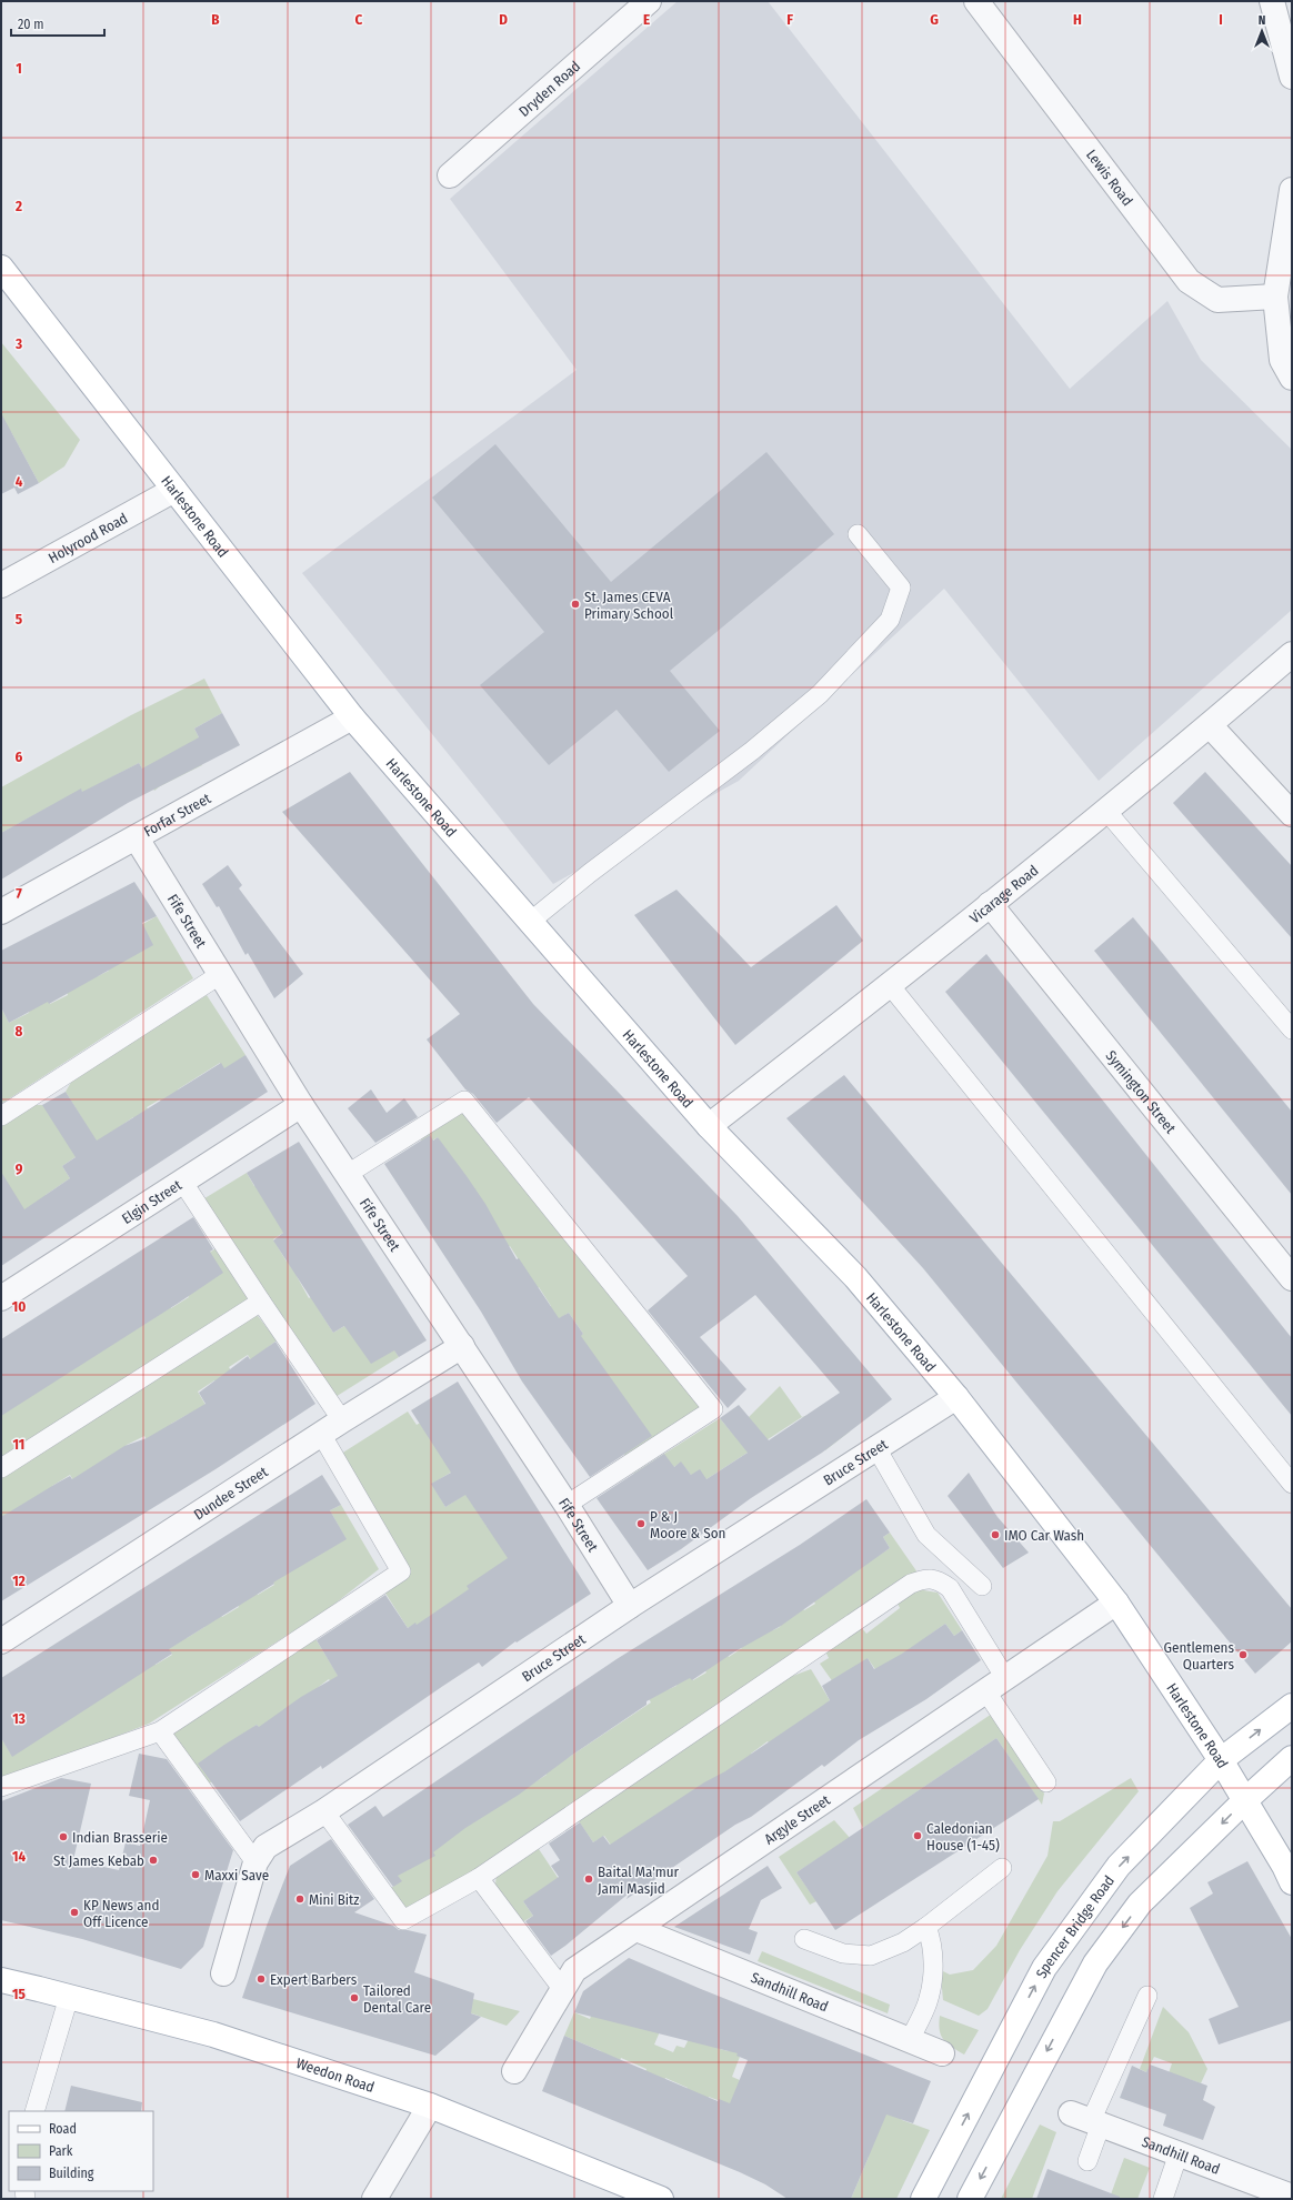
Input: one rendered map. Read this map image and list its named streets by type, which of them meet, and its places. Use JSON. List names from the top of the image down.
{
  "streets": {
    "main road": ["Harlestone Road", "Spencer Bridge Road", "Weedon Road"],
    "street": [
      "Dryden Road",
      "Lewis Road",
      "Holyrood Road",
      "Forfar Street",
      "Vicarage Road",
      "Fife Street",
      "Symington Street",
      "Elgin Street",
      "Bruce Street",
      "Dundee Street",
      "Argyle Street",
      "Sandhill Road"
    ]
  },
  "crossings": [
    ["Harlestone Road", "Holyrood Road"],
    ["Harlestone Road", "Forfar Street"],
    ["Harlestone Road", "Vicarage Road"],
    ["Harlestone Road", "Bruce Street"],
    ["Harlestone Road", "Argyle Street"],
    ["Harlestone Road", "Spencer Bridge Road"],
    ["Forfar Street", "Fife Street"],
    ["Vicarage Road", "Symington Street"],
    ["Fife Street", "Elgin Street"],
    ["Fife Street", "Bruce Street"],
    ["Fife Street", "Dundee Street"],
    ["Argyle Street", "Sandhill Road"]
  ],
  "places": [
    "St. James CEVA Primary School",
    "P & J Moore & Son",
    "IMO Car Wash",
    "Gentlemens Quarters",
    "Caledonian House (1-45)",
    "Indian Brasserie",
    "St James Kebab",
    "Maxxi Save",
    "Baital Ma'mur Jami Masjid",
    "Mini Bitz",
    "KP News and Off Licence",
    "Expert Barbers",
    "Tailored Dental Care"
  ],
  "legend": ["Road", "Park", "Building"],
  "scale_bar": "20 m",
  "north": "top",
  "grid": {
    "columns": [
      "B",
      "C",
      "D",
      "E",
      "F",
      "G",
      "H",
      "I"
    ],
    "rows": [
      "1",
      "2",
      "3",
      "4",
      "5",
      "6",
      "7",
      "8",
      "9",
      "10",
      "11",
      "12",
      "13",
      "14",
      "15"
    ]
  }
}
